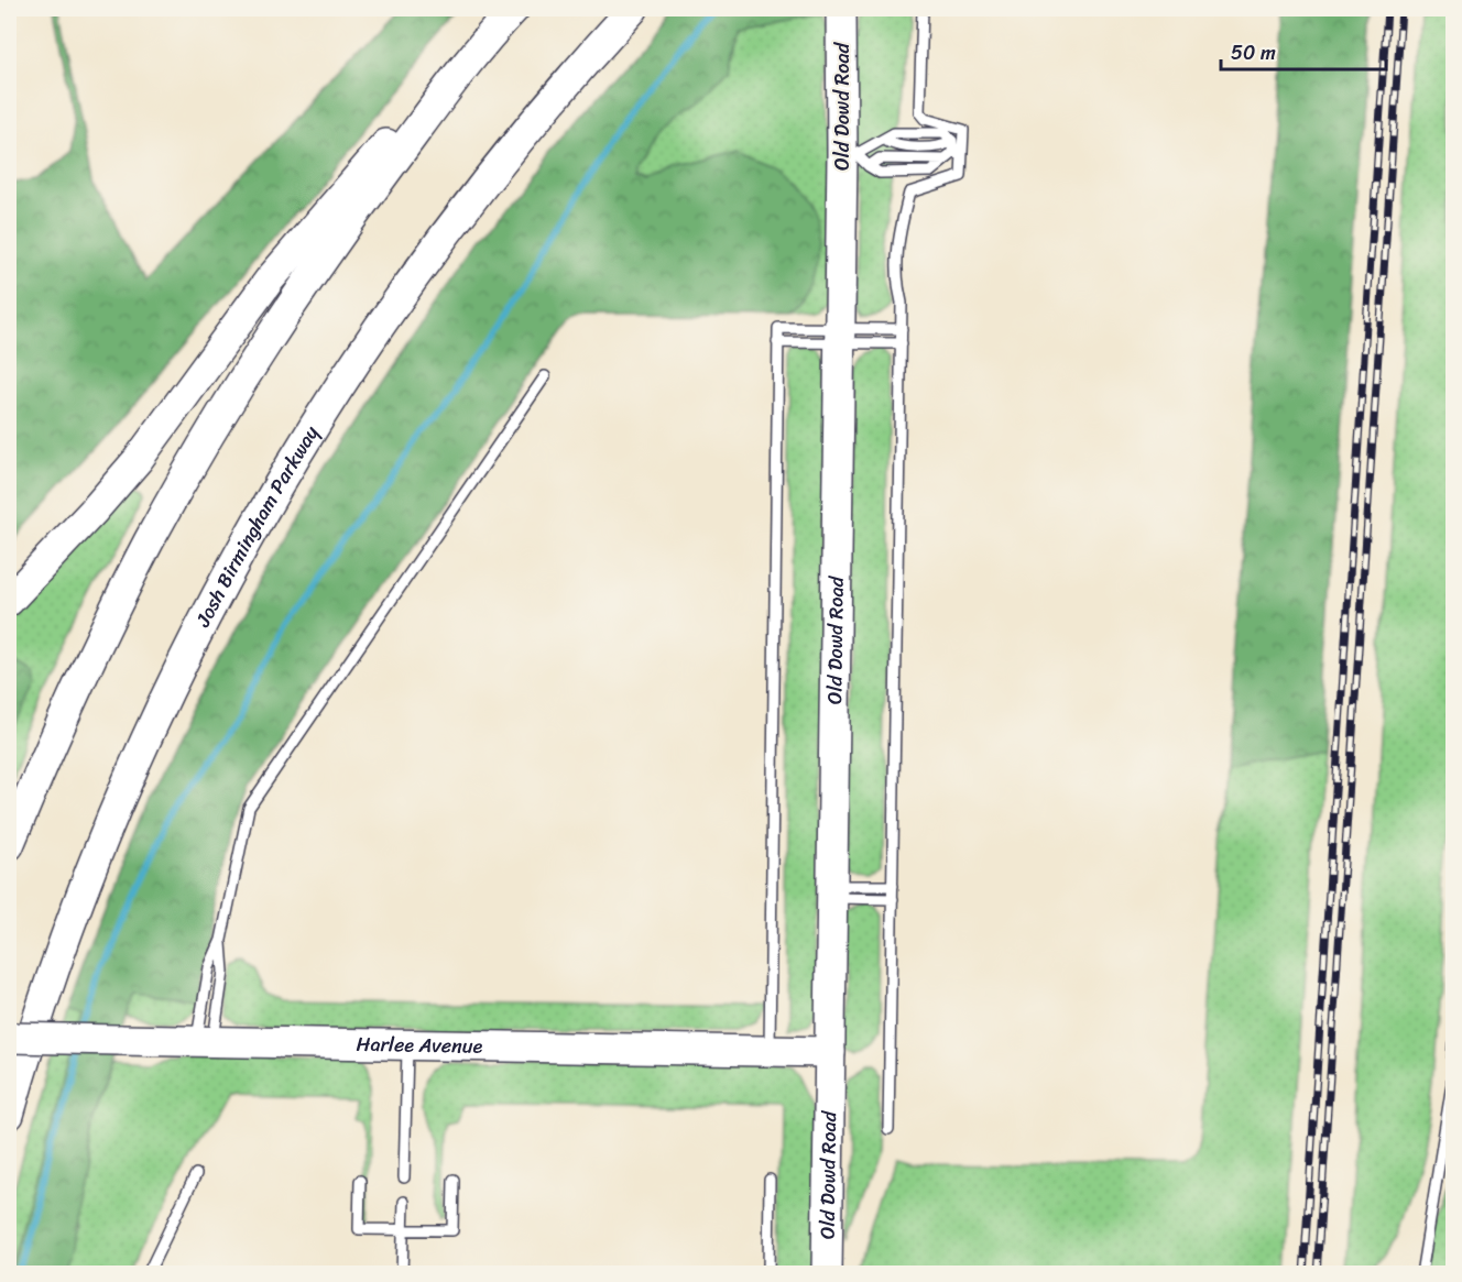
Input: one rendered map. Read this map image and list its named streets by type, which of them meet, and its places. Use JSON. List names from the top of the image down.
{
  "streets": {
    "main road": ["Old Dowd Road", "Josh Birmingham Parkway", "Harlee Avenue"]
  },
  "crossings": [
    ["Old Dowd Road", "Harlee Avenue"]
  ],
  "scale_bar": "50 m"
}
